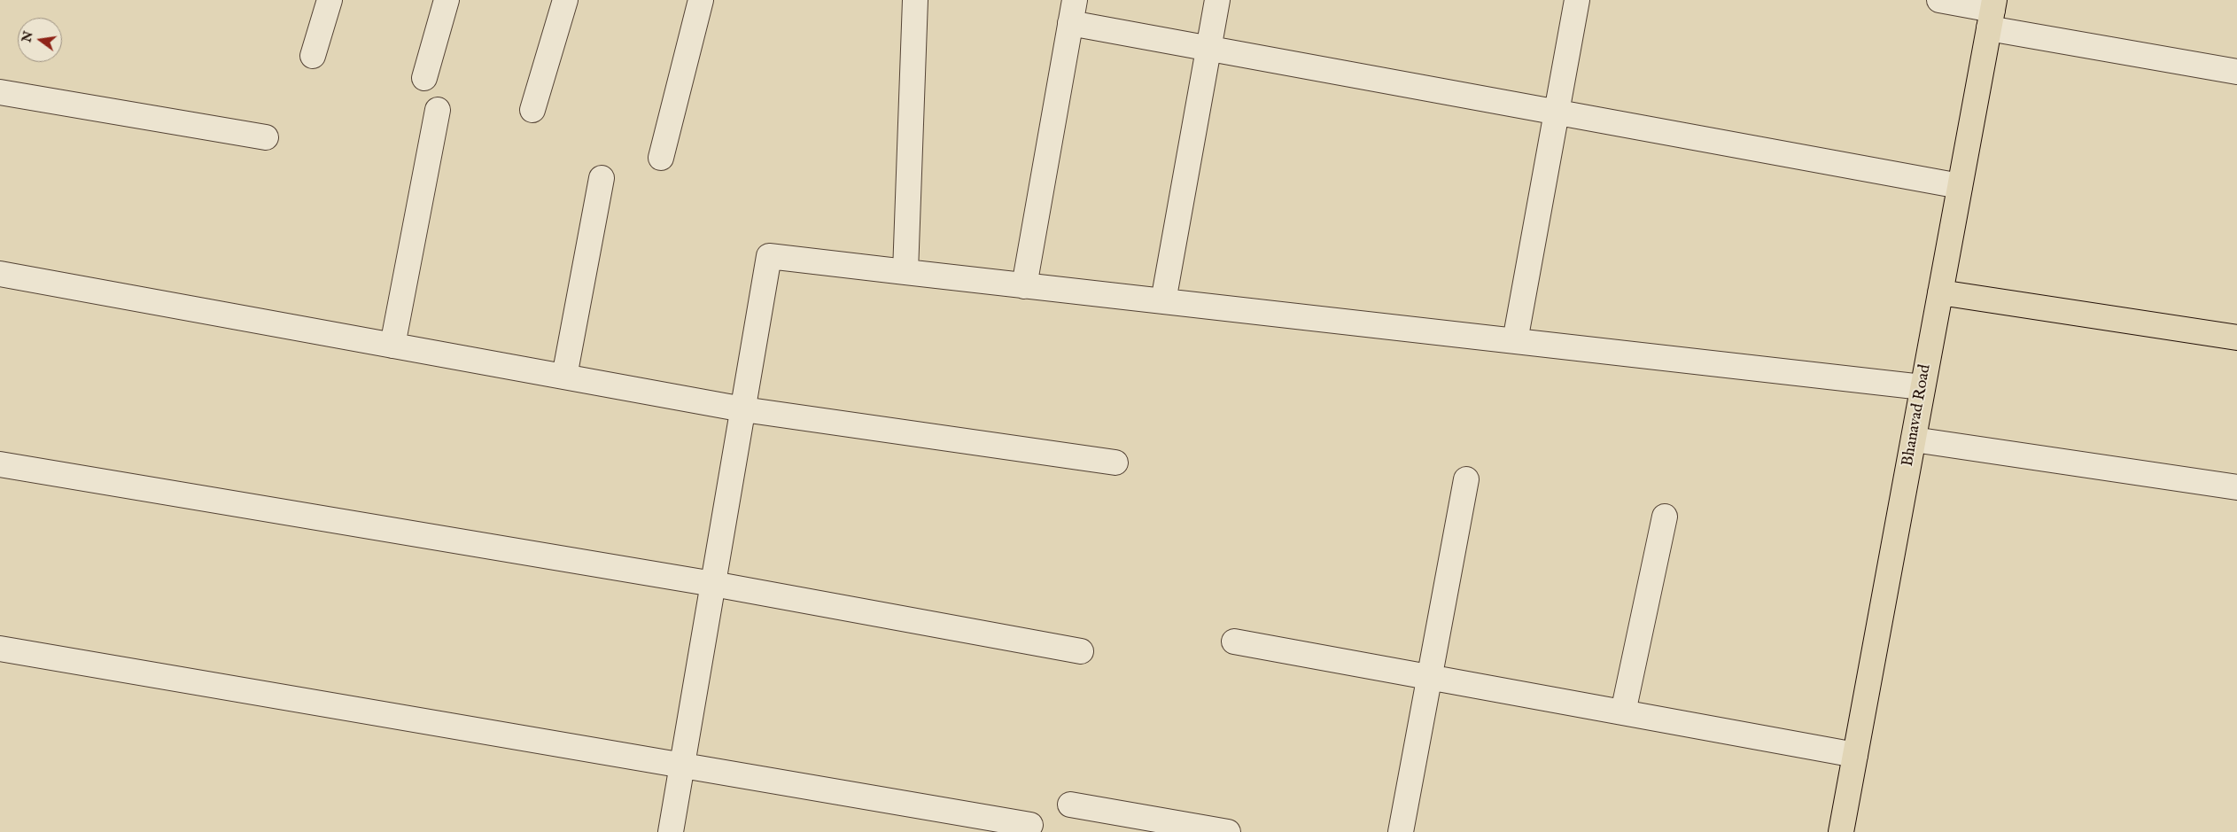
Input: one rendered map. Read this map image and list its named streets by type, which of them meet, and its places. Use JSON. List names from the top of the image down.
{
  "streets": {
    "main road": ["Bhanavad Road"]
  },
  "north": "left"
}
